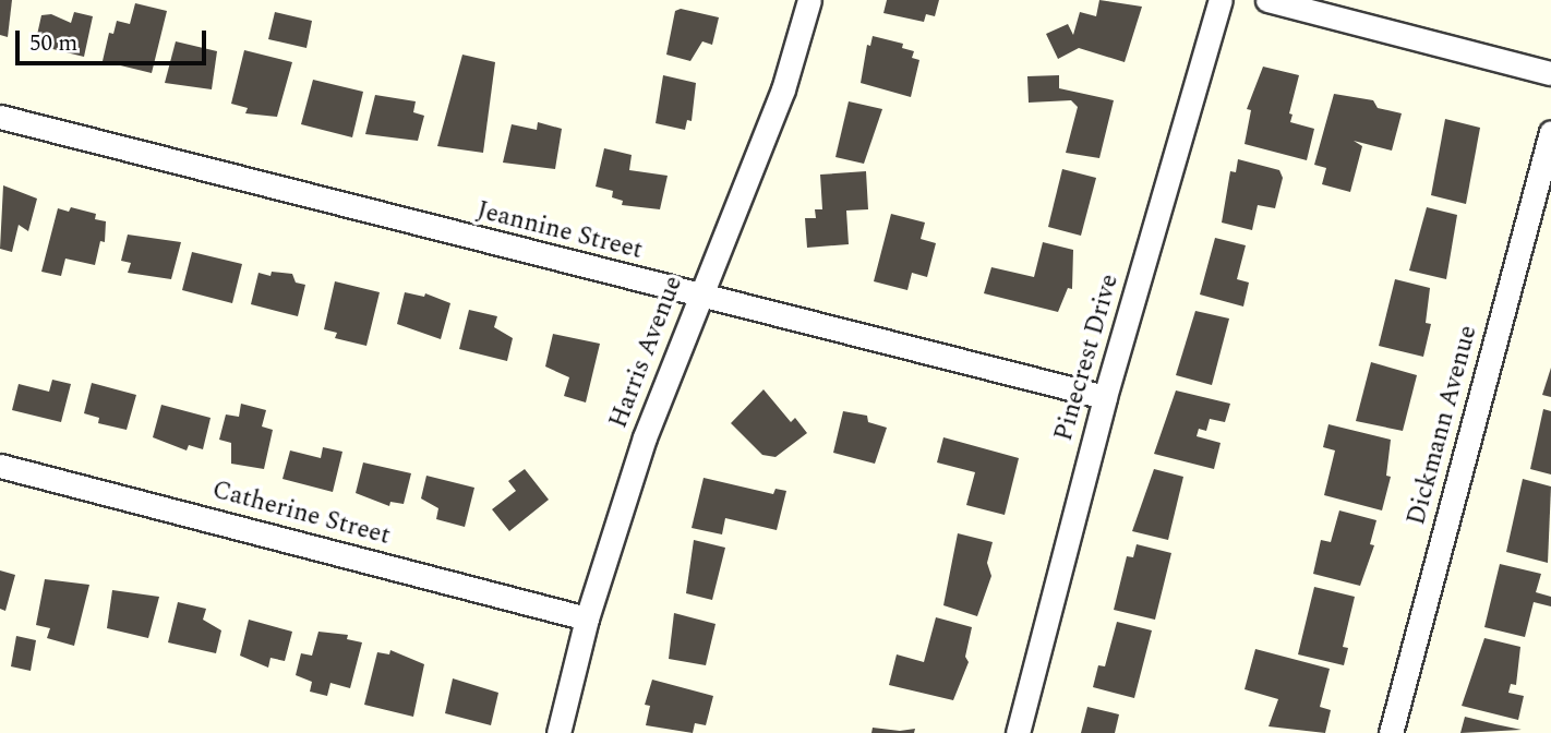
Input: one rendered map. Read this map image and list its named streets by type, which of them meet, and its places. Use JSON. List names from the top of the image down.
{
  "streets": {
    "street": [
      "Jeannine Street",
      "Harris Avenue",
      "Pinecrest Drive",
      "Dickmann Avenue",
      "Catherine Street"
    ]
  },
  "crossings": [
    ["Jeannine Street", "Harris Avenue"],
    ["Jeannine Street", "Pinecrest Drive"],
    ["Harris Avenue", "Catherine Street"]
  ],
  "scale_bar": "50 m"
}
